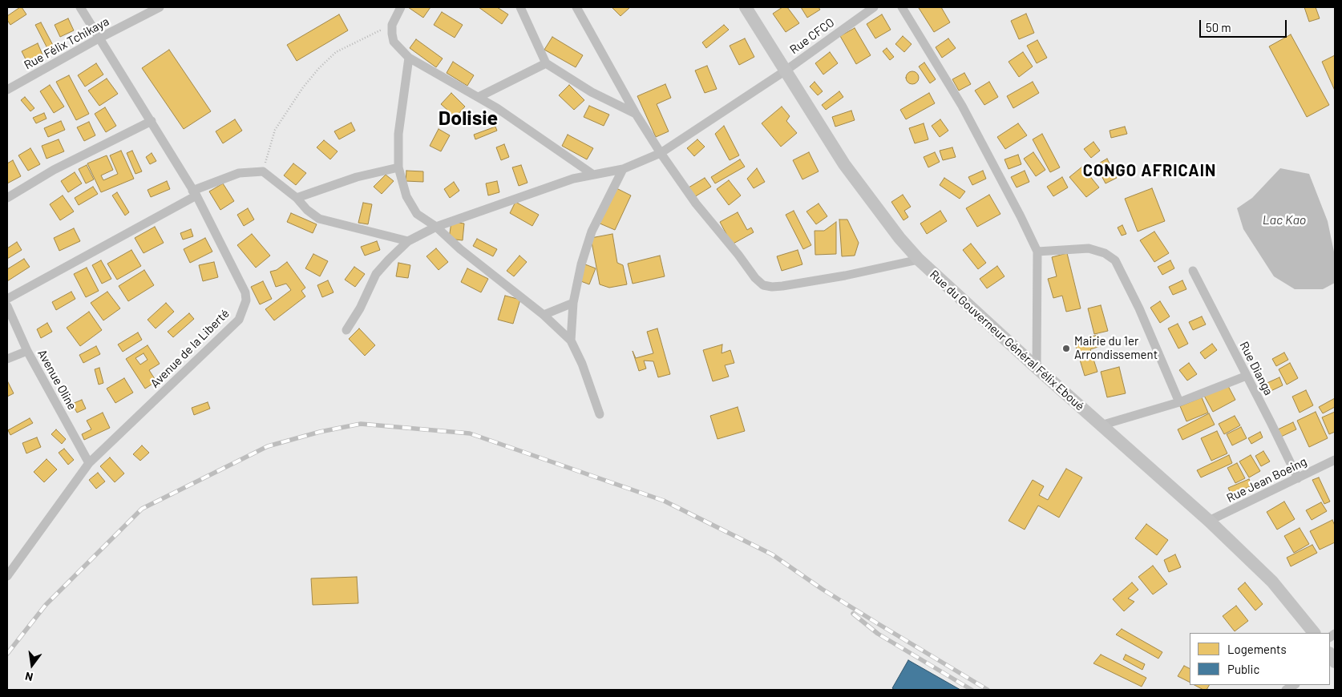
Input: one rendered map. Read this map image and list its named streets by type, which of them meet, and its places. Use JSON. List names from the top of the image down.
{
  "streets": {
    "main road": ["Rue du Gouverneur Général Félix Eboué"],
    "street": [
      "Rue CFCO",
      "Rue Félix Tchikaya",
      "Avenue de la Liberté",
      "Rue Dianga",
      "Avenue Oline",
      "Rue Jean Boeing"
    ]
  },
  "crossings": [
    ["Rue CFCO", "Rue du Gouverneur Général Félix Eboué"],
    ["Rue Félix Tchikaya", "Avenue de la Liberté"],
    ["Rue du Gouverneur Général Félix Eboué", "Rue Jean Boeing"],
    ["Avenue de la Liberté", "Avenue Oline"],
    ["Rue Dianga", "Rue Jean Boeing"]
  ],
  "districts": ["Dolisie", "CONGO AFRICAIN"],
  "water": ["Lac Kao"],
  "places": ["Mairie du 1er Arrondissement"],
  "legend": ["Logements", "Public"],
  "scale_bar": "50 m",
  "north": "bottom"
}
